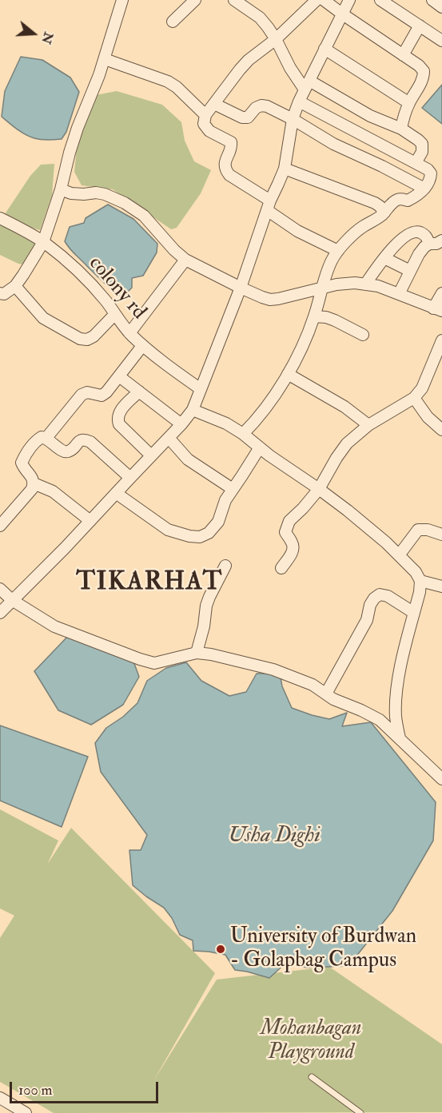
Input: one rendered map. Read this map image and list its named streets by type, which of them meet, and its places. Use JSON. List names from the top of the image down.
{
  "streets": {
    "street": ["colony rd"]
  },
  "districts": ["TIKARHAT"],
  "water": ["Usha Dighi"],
  "parks": ["Mohanbagan Playground"],
  "places": ["University of Burdwan - Golapbag Campus"],
  "scale_bar": "100 m",
  "north": "right"
}
